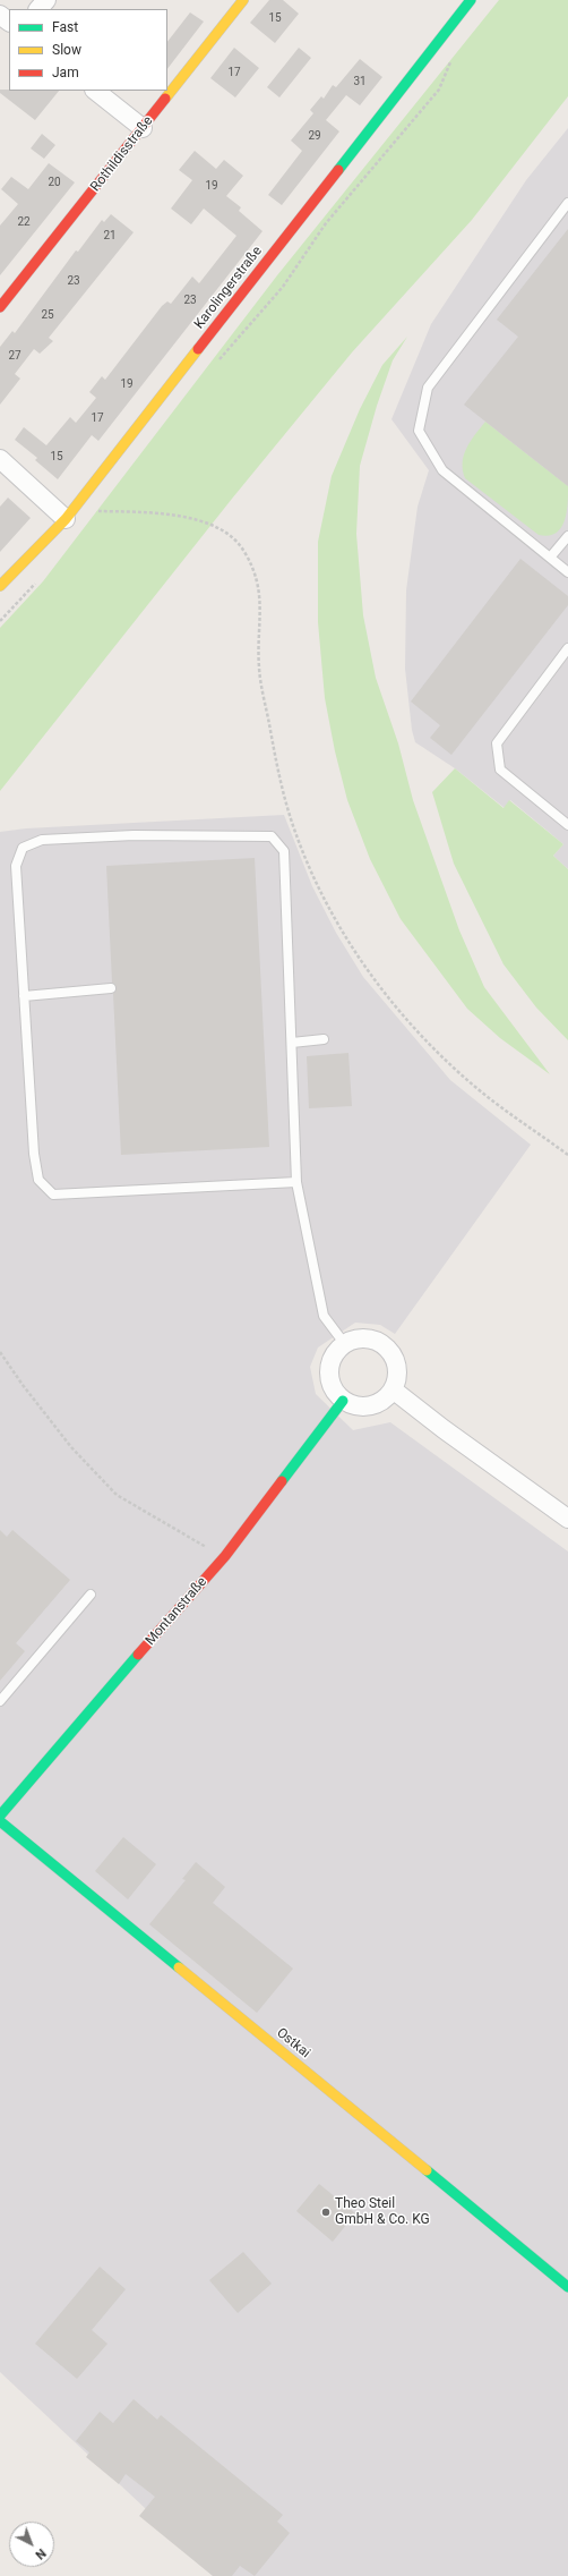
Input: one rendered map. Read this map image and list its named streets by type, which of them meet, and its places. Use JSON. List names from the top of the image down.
{
  "streets": {
    "street": [
      "Rothildisstraße",
      "Karolingerstraße",
      "Montanstraße",
      "Ostkai"
    ]
  },
  "places": ["Theo Steil GmbH & Co. KG"],
  "house_numbers": [
    "15",
    "17",
    "31",
    "29",
    "20",
    "19",
    "22",
    "21",
    "23",
    "23",
    "25",
    "27",
    "19",
    "17",
    "15"
  ],
  "legend": ["Fast", "Slow", "Jam"],
  "north": "bottom right"
}
